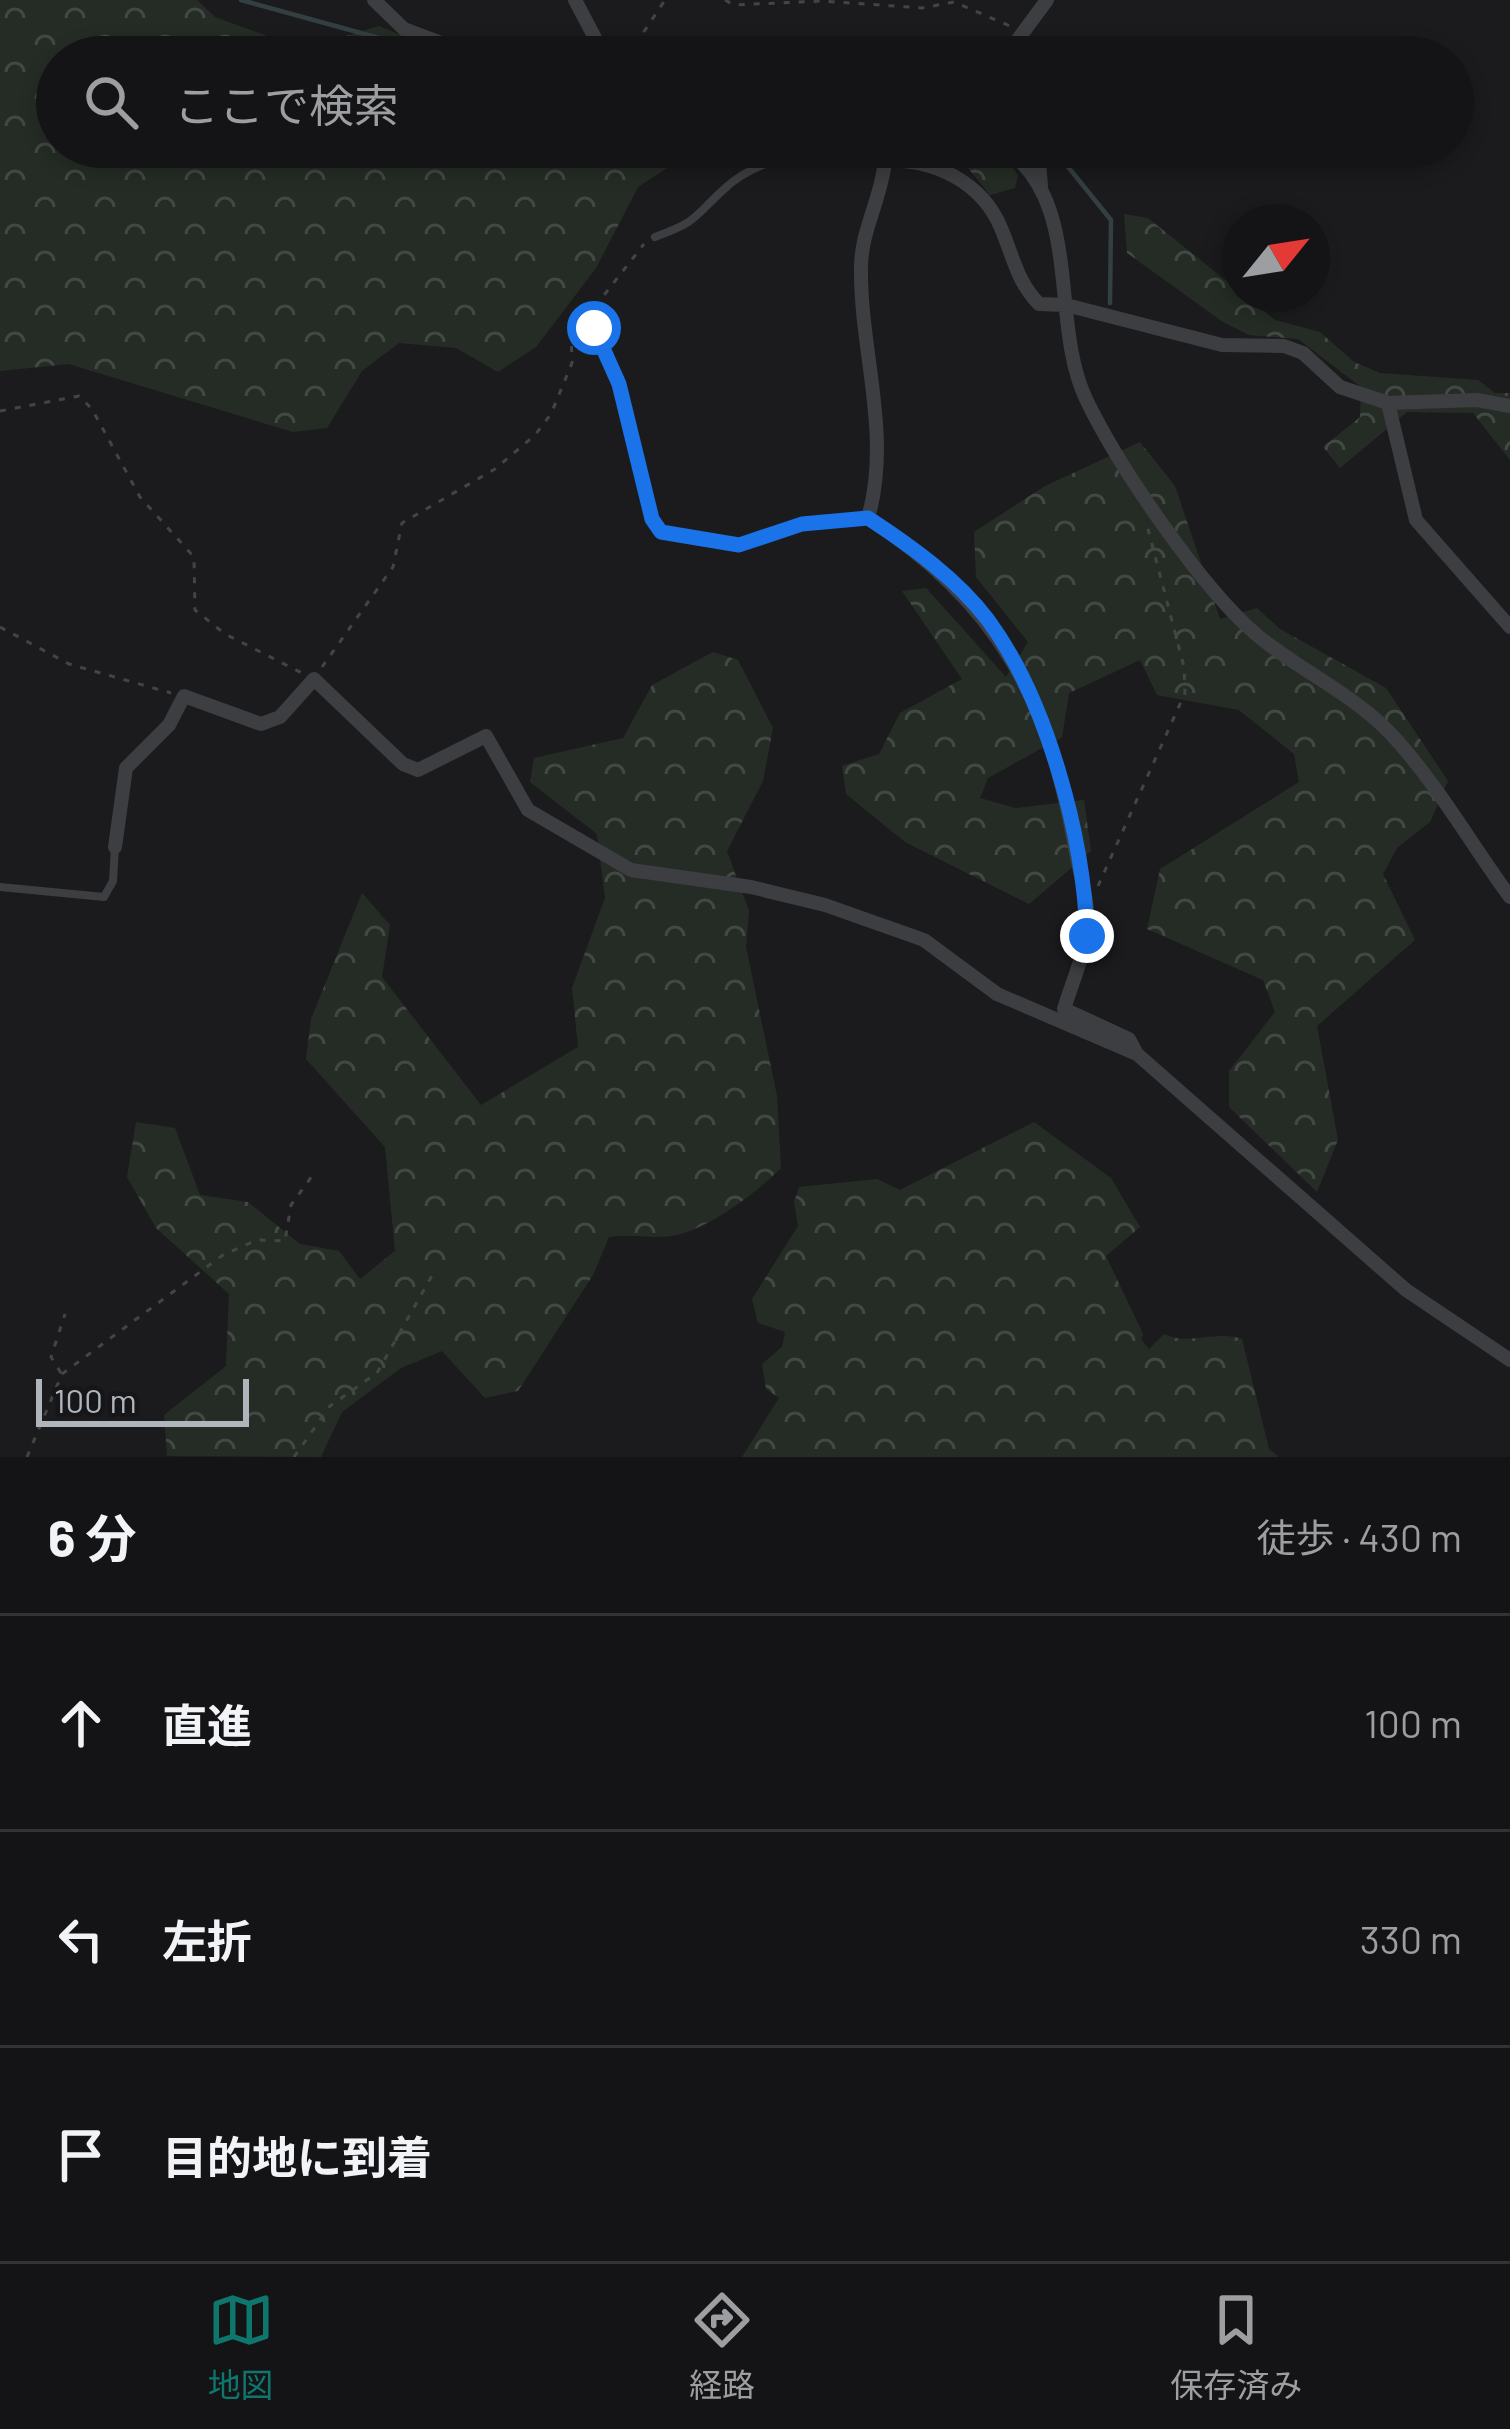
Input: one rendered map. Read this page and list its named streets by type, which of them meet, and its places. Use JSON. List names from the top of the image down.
{
  "scale_bar": "100 m",
  "north": "top right",
  "page": {
    "search": "ここで検索",
    "scale": "100 m",
    "heading": ["6 分", "徒歩 · 430 m"],
    "list": [
      ["直進", "100 m"],
      ["左折", "330 m"],
      "目的地に到着"
    ],
    "nav": ["地図", "経路", "保存済み"]
  }
}
